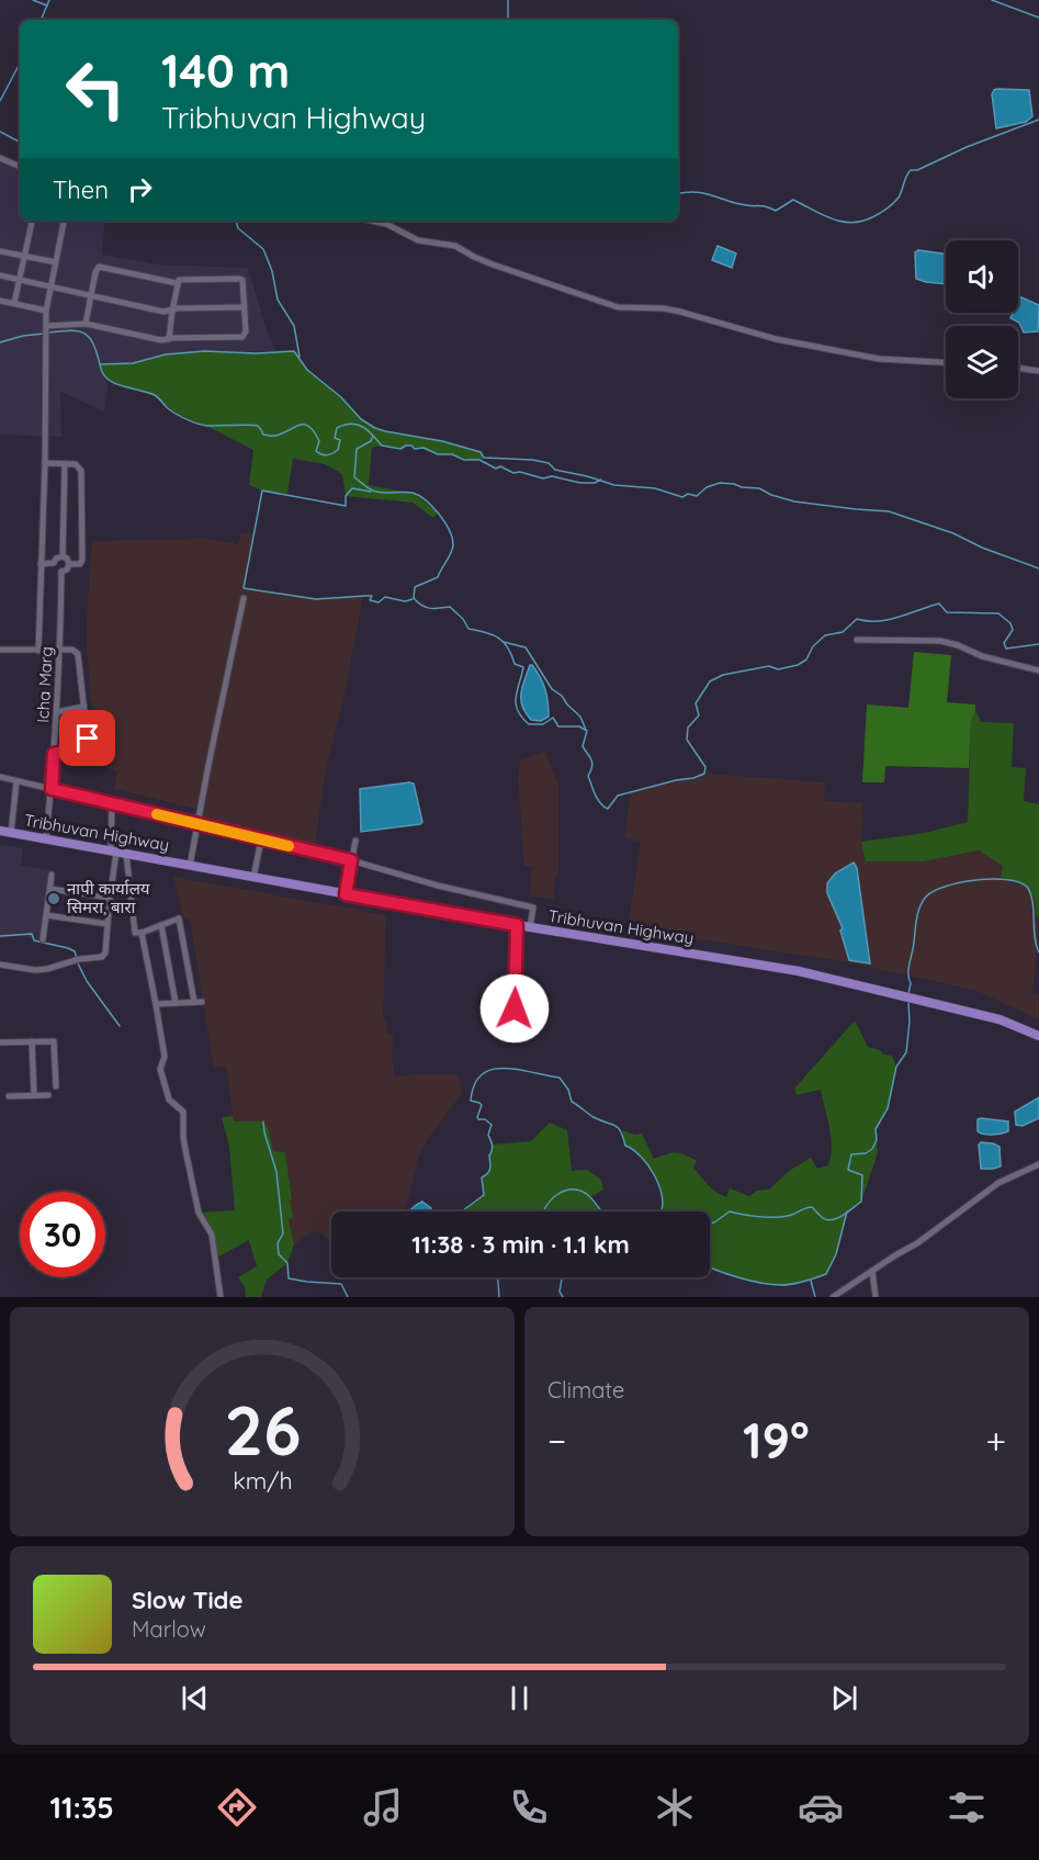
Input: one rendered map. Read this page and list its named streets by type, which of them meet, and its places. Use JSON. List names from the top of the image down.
{
  "streets": {
    "highway": ["Tribhuvan Highway"],
    "street": ["Icha Marg"]
  },
  "crossings": [
    ["Icha Marg", "Tribhuvan Highway"]
  ],
  "places": ["नापी कार्यालय सिमरा, बारा"],
  "page": {
    "turn": ["140 m", "Tribhuvan Highway"],
    "then": "Then",
    "limit": "30",
    "trip": "11:38 · 3 min · 1.1 km",
    "tile": "Climate",
    "heat": ["−", "19°", "+"],
    "song": ["Slow Tide", "Marlow"],
    "tabs": "11:35",
    "gauge": ["26", "km/h"]
  }
}
